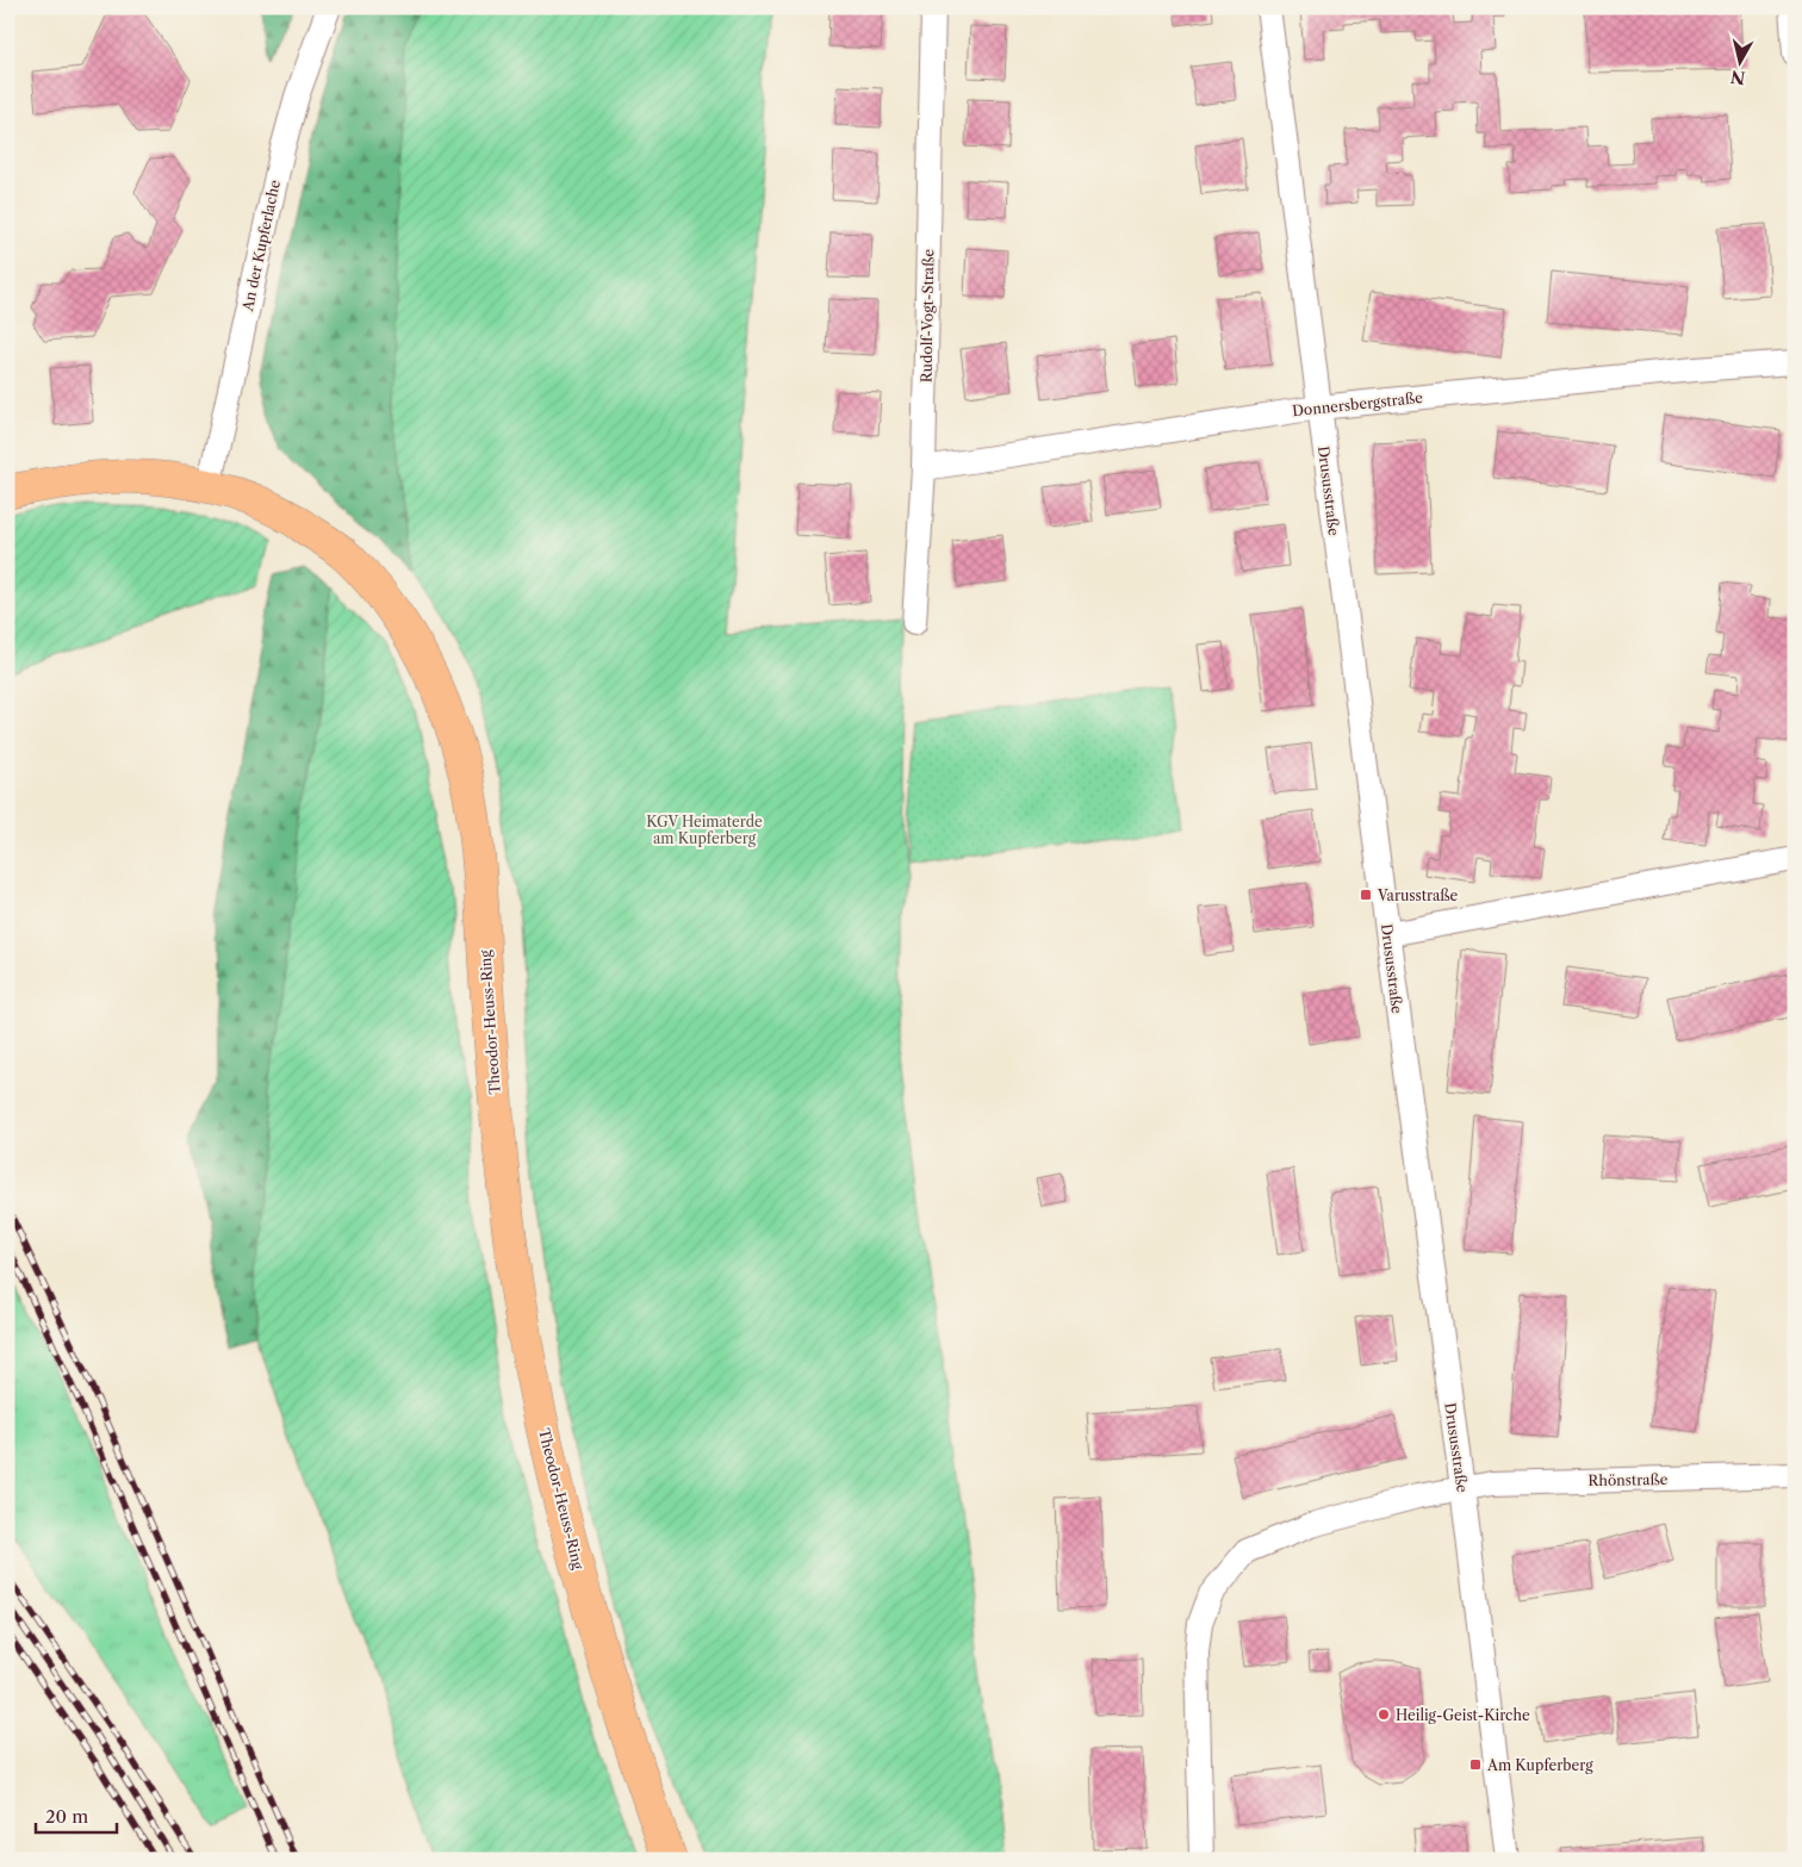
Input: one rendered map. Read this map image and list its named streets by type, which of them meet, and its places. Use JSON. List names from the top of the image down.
{
  "streets": {
    "main road": ["Theodor-Heuss-Ring"],
    "street": [
      "An der Kupferlache",
      "Rudolf-Vogt-Straße",
      "Donnersbergstraße",
      "Drususstraße",
      "Rhönstraße"
    ]
  },
  "crossings": [
    ["An der Kupferlache", "Theodor-Heuss-Ring"],
    ["Rudolf-Vogt-Straße", "Donnersbergstraße"],
    ["Donnersbergstraße", "Drususstraße"],
    ["Drususstraße", "Rhönstraße"]
  ],
  "parks": ["KGV Heimaterde am Kupferberg"],
  "places": {
    "transit": ["Varusstraße", "Am Kupferberg"],
    "other": ["Heilig-Geist-Kirche"]
  },
  "scale_bar": "20 m",
  "north": "bottom"
}
